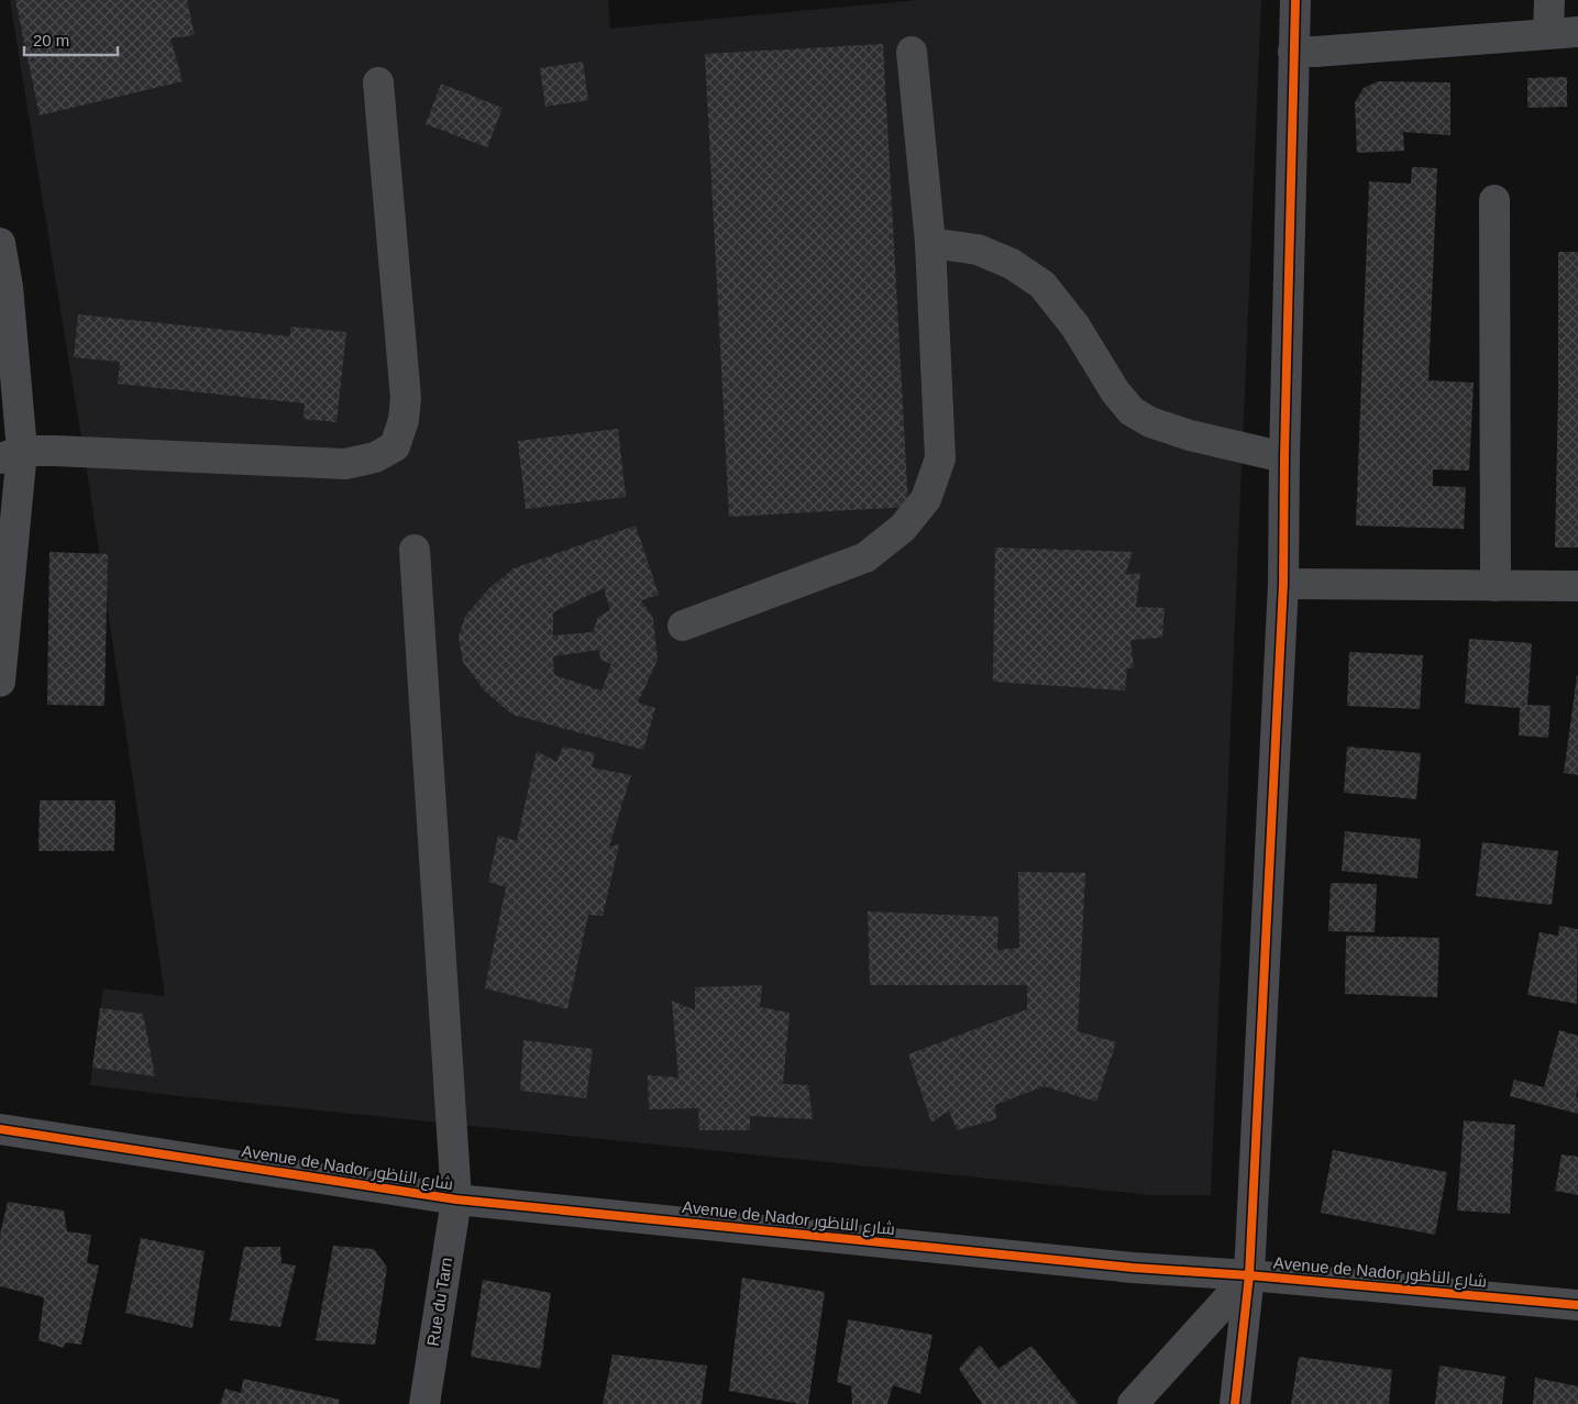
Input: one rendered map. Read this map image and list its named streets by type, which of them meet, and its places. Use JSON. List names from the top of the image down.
{
  "streets": {
    "street": ["Avenue de Nador شارع الناظور", "Rue du Tarn"]
  },
  "crossings": [
    ["Avenue de Nador شارع الناظور", "Rue du Tarn"]
  ],
  "scale_bar": "20 m"
}
